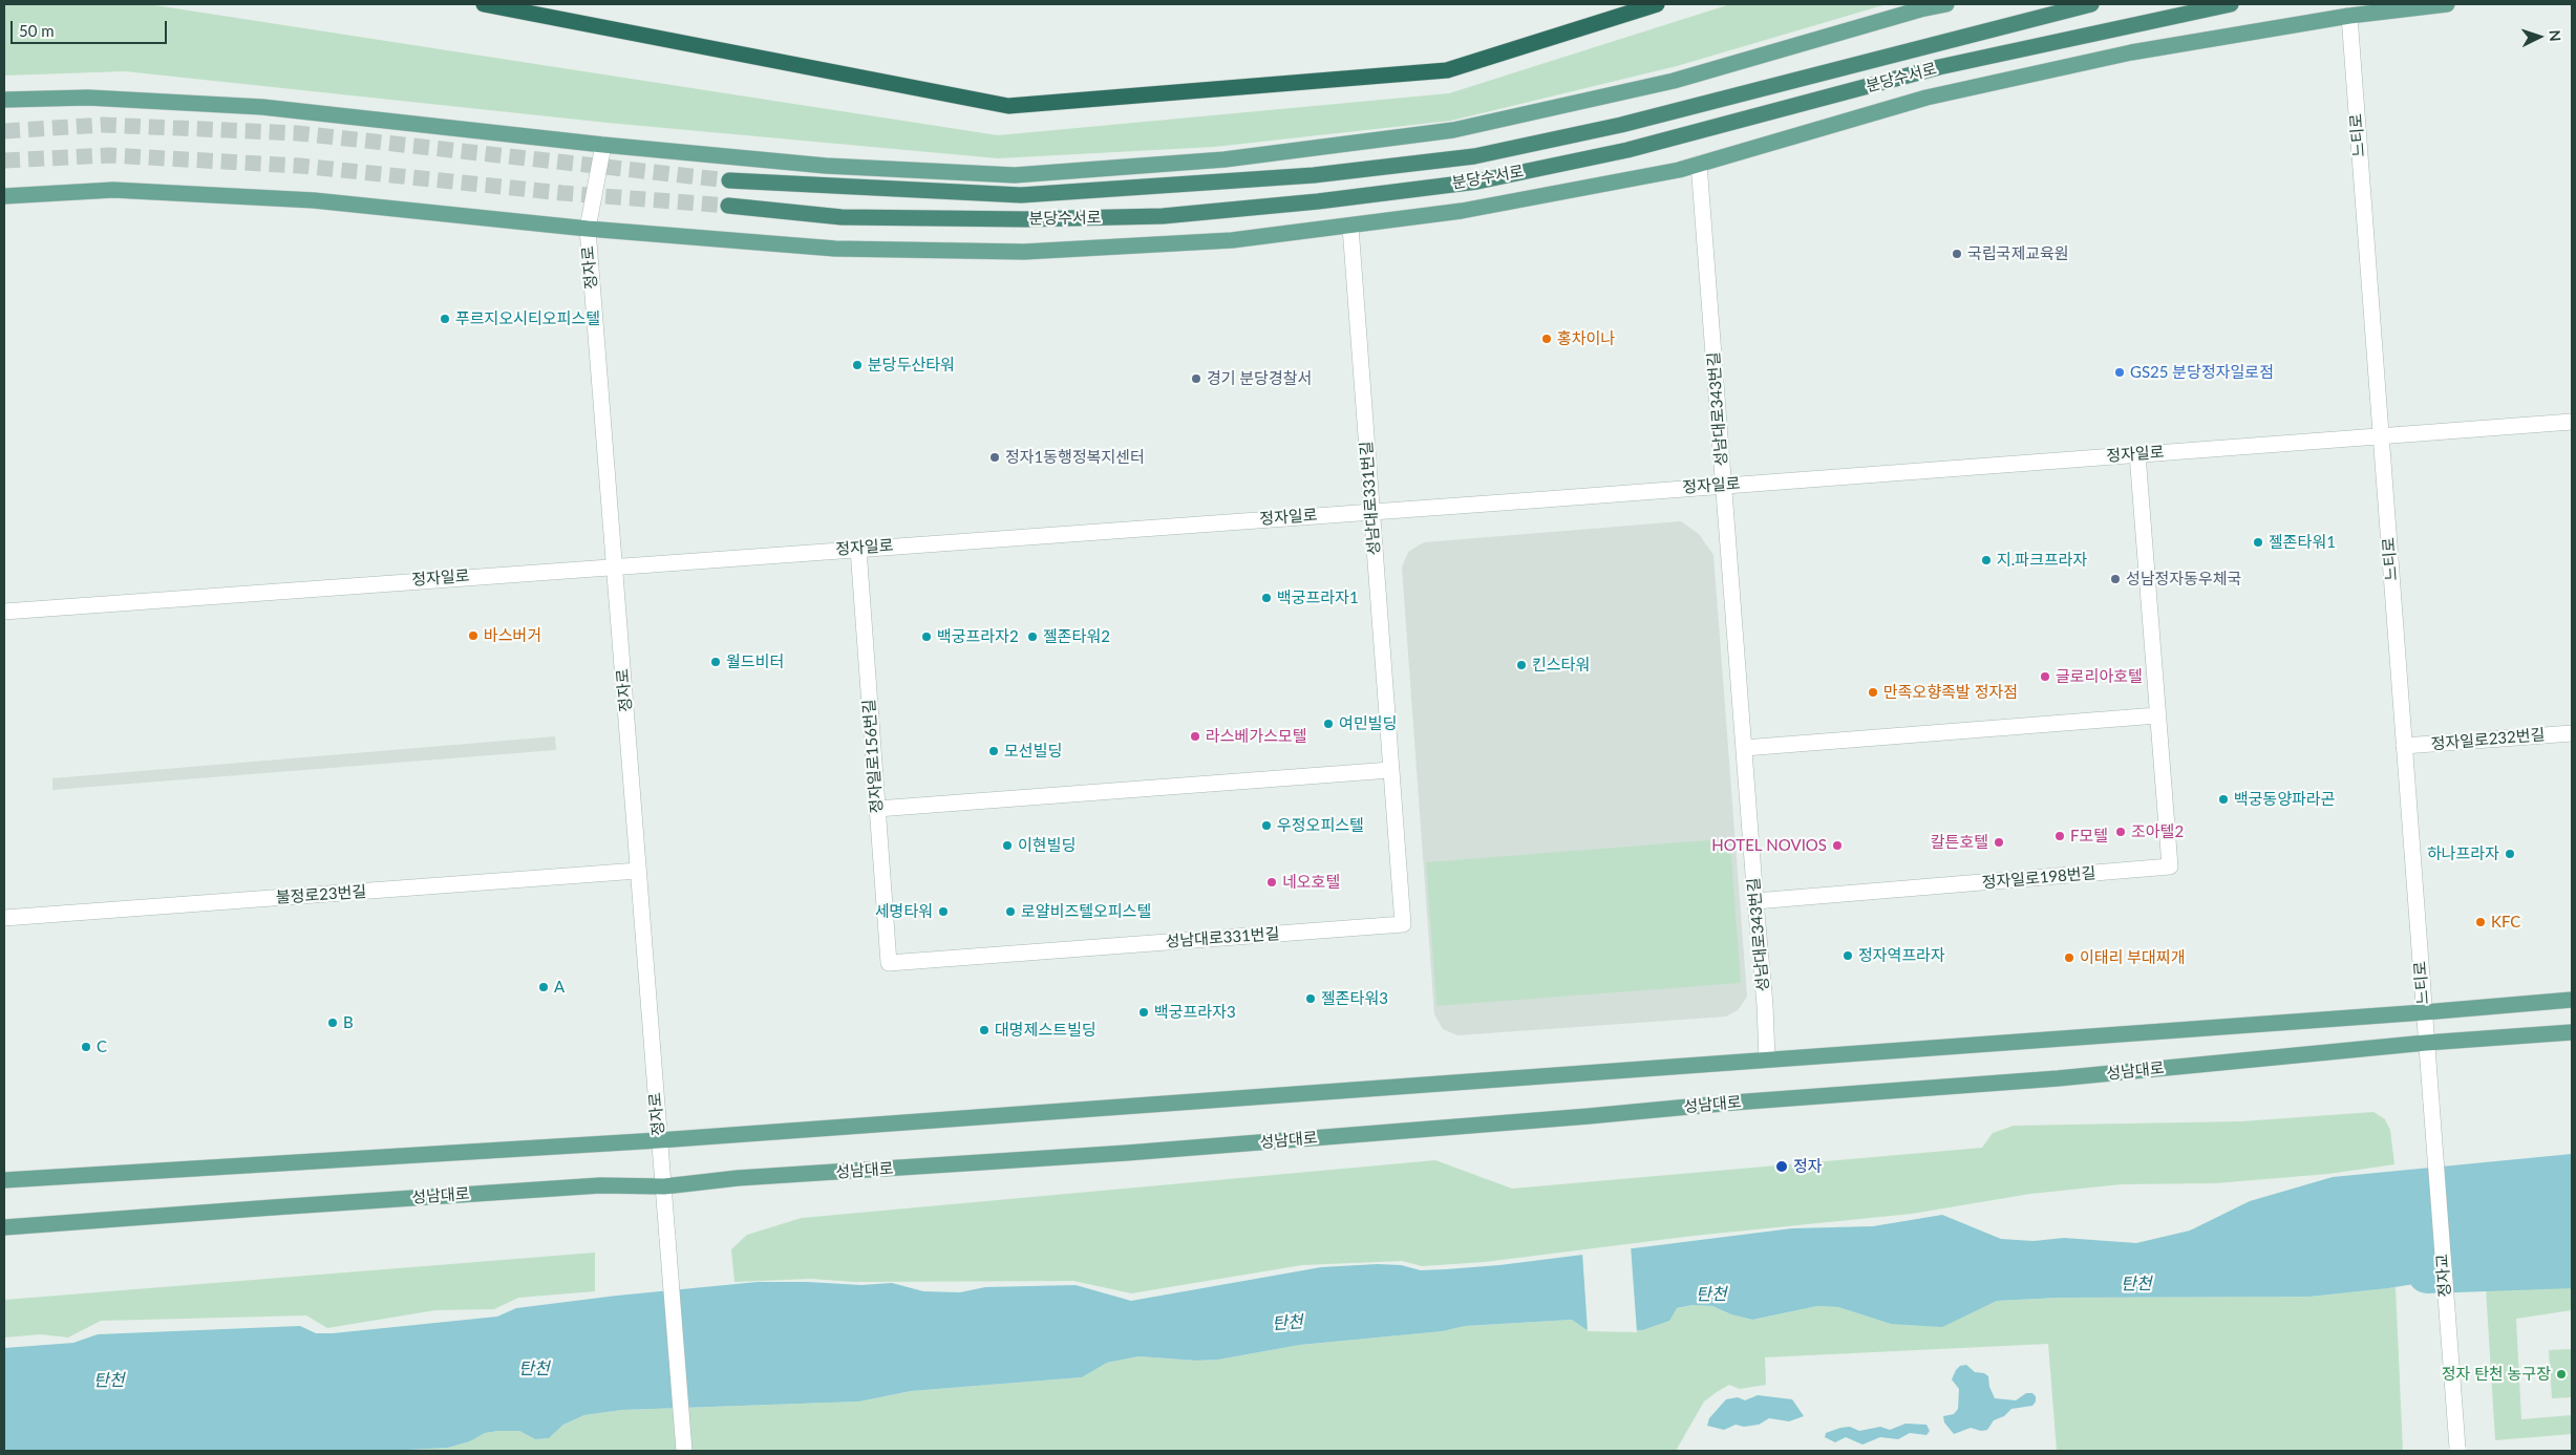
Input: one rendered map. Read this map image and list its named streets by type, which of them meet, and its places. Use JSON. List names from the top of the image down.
{
  "streets": {
    "highway": ["분당수서로"],
    "main road": ["성남대로"],
    "street": [
      "느티로",
      "정자로",
      "성남대로343번길",
      "정자일로",
      "성남대로331번길",
      "정자일로232번길",
      "정자일로156번길",
      "정자일로198번길",
      "불정로23번길",
      "정자교"
    ]
  },
  "crossings": [
    ["느티로", "정자일로"],
    ["느티로", "정자일로232번길"],
    ["느티로", "성남대로"],
    ["느티로", "정자교"],
    ["정자로", "정자일로"],
    ["정자로", "불정로23번길"],
    ["정자로", "성남대로"],
    ["성남대로343번길", "정자일로"],
    ["성남대로343번길", "정자일로198번길"],
    ["정자일로", "성남대로331번길"],
    ["정자일로", "정자일로156번길"],
    ["정자일로", "정자일로198번길"],
    ["성남대로331번길", "정자일로156번길"]
  ],
  "water": ["탄천"],
  "places": [
    "국립국제교육원",
    "푸르지오시티오피스텔",
    "홍차이나",
    "분당두산타워",
    "GS25 분당정자일로점",
    "경기 분당경찰서",
    "정자1동행정복지센터",
    "젤존타워1",
    "지.파크프라자",
    "성남정자동우체국",
    "백궁프라자1",
    "바스버거",
    "백궁프라자2",
    "젤존타워2",
    "월드비터",
    "킨스타워",
    "글로리아호텔",
    "만족오향족발 정자점",
    "여민빌딩",
    "라스베가스모텔",
    "모선빌딩",
    "백궁동양파라곤",
    "우정오피스텔",
    "조아텔2",
    "F모텔",
    "칼튼호텔",
    "이현빌딩",
    "HOTEL NOVIOS",
    "하나프라자",
    "네오호텔",
    "세명타워",
    "로얄비즈텔오피스텔",
    "KFC",
    "정자역프라자",
    "이태리 부대찌개",
    "A",
    "젤존타워3",
    "백궁프라자3",
    "B",
    "대명제스트빌딩",
    "C",
    "정자",
    "정자 탄천 농구장"
  ],
  "scale_bar": "50 m",
  "north": "right"
}
